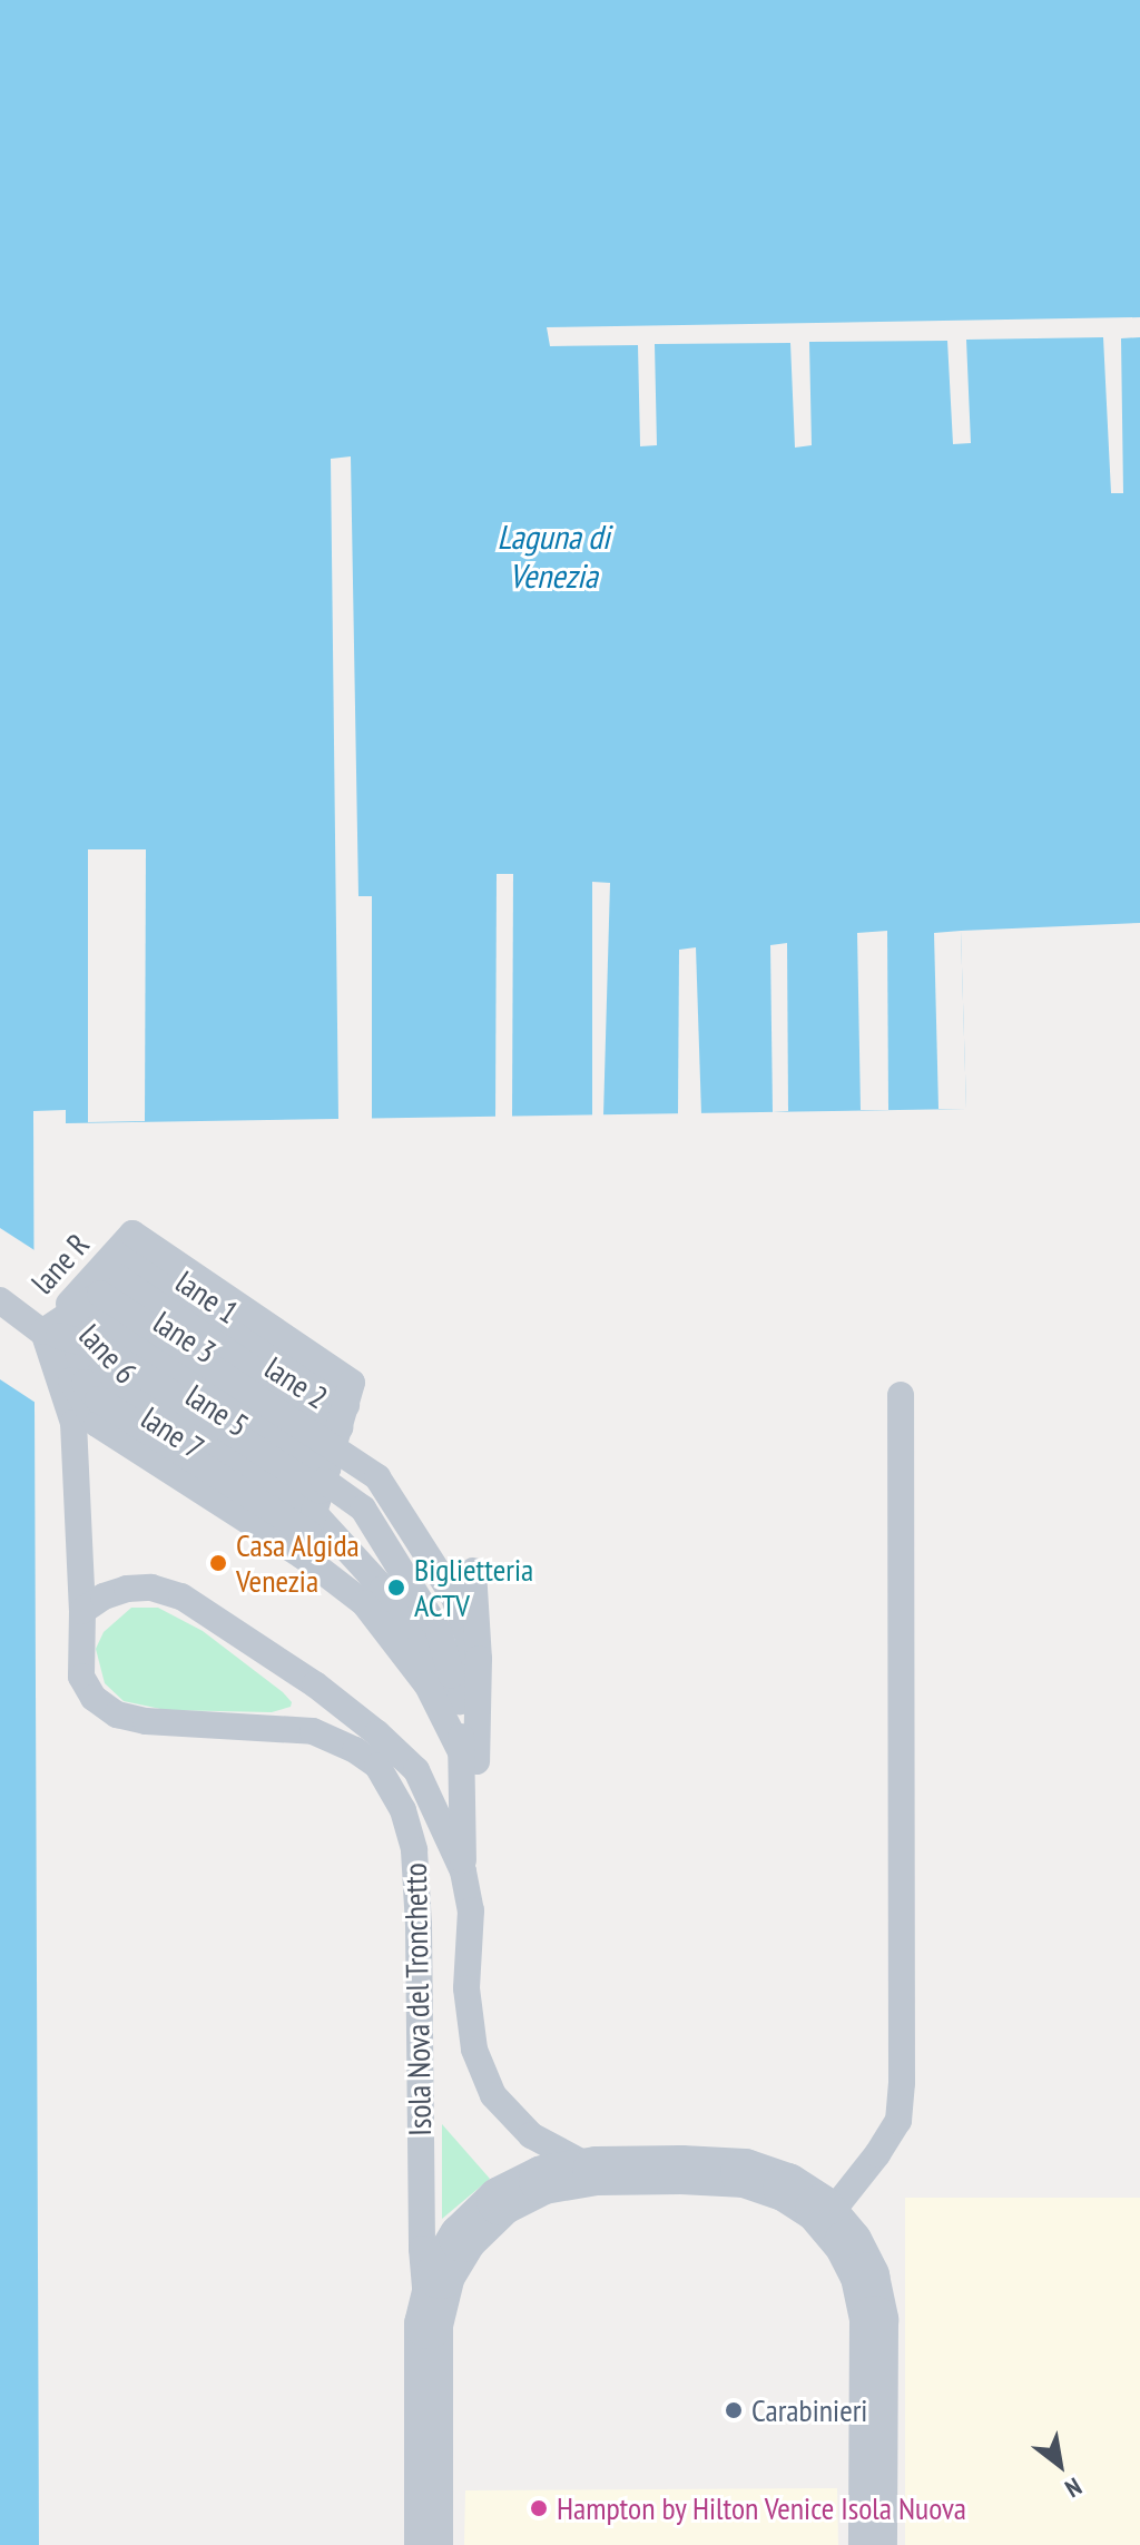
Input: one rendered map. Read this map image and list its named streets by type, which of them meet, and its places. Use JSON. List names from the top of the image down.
{
  "streets": {
    "street": ["Isola Nova del Tronchetto"],
    "lane": [
      "lane R",
      "lane 1",
      "lane 3",
      "lane 5",
      "lane 7"
    ]
  },
  "crossings": [
    ["lane R", "lane 1"],
    ["lane R", "lane 3"],
    ["lane R", "lane 5"],
    ["lane R", "lane 7"],
    ["lane 1", "lane 3"],
    ["lane 1", "lane 5"],
    ["lane 1", "lane 7"],
    ["lane 3", "lane 5"],
    ["lane 3", "lane 7"],
    ["lane 5", "lane 7"]
  ],
  "water": ["Laguna di Venezia"],
  "places": [
    "Casa Algida Venezia",
    "Biglietteria ACTV",
    "Carabinieri",
    "Hampton by Hilton Venice Isola Nuova"
  ],
  "north": "bottom right"
}
